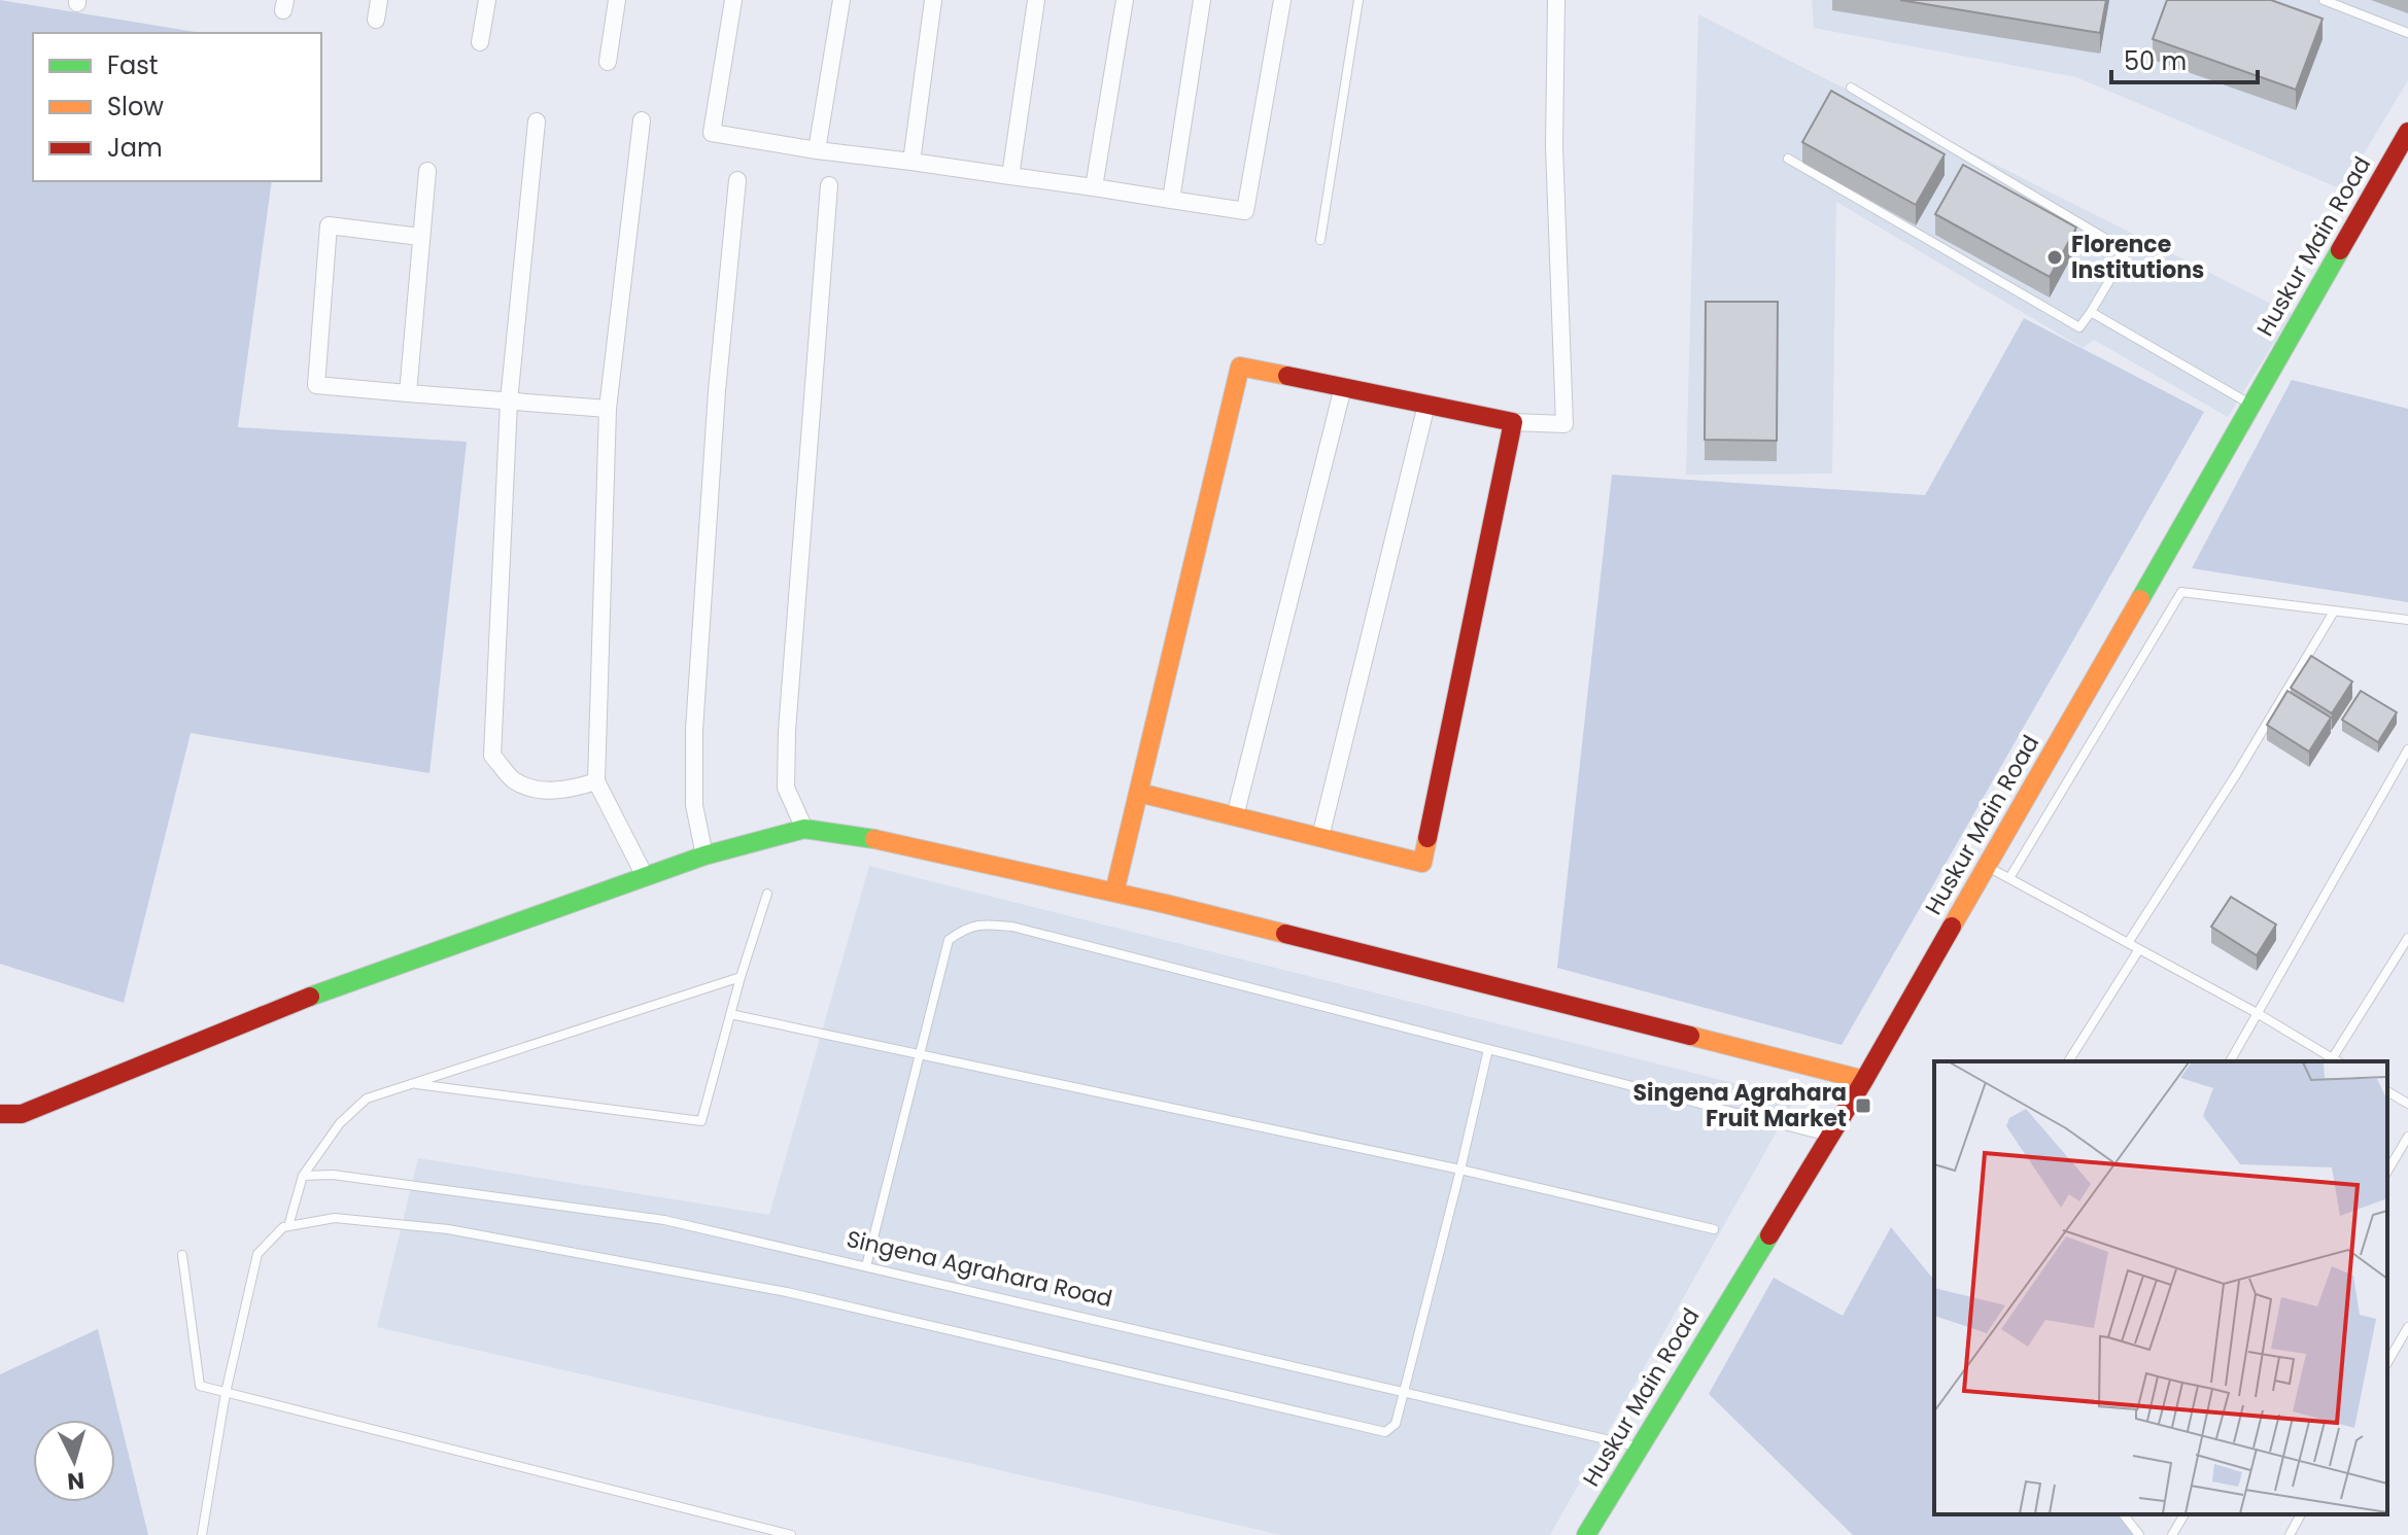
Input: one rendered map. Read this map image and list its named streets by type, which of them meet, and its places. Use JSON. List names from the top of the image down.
{
  "streets": {
    "street": ["Huskur Main Road"],
    "lane": ["Singena Agrahara Road"]
  },
  "crossings": [
    ["Huskur Main Road", "Singena Agrahara Road"]
  ],
  "places": {
    "other": ["Florence Institutions"],
    "transit": ["Singena Agrahara Fruit Market"]
  },
  "legend": ["Fast", "Slow", "Jam"],
  "scale_bar": "50 m",
  "north": "bottom"
}
